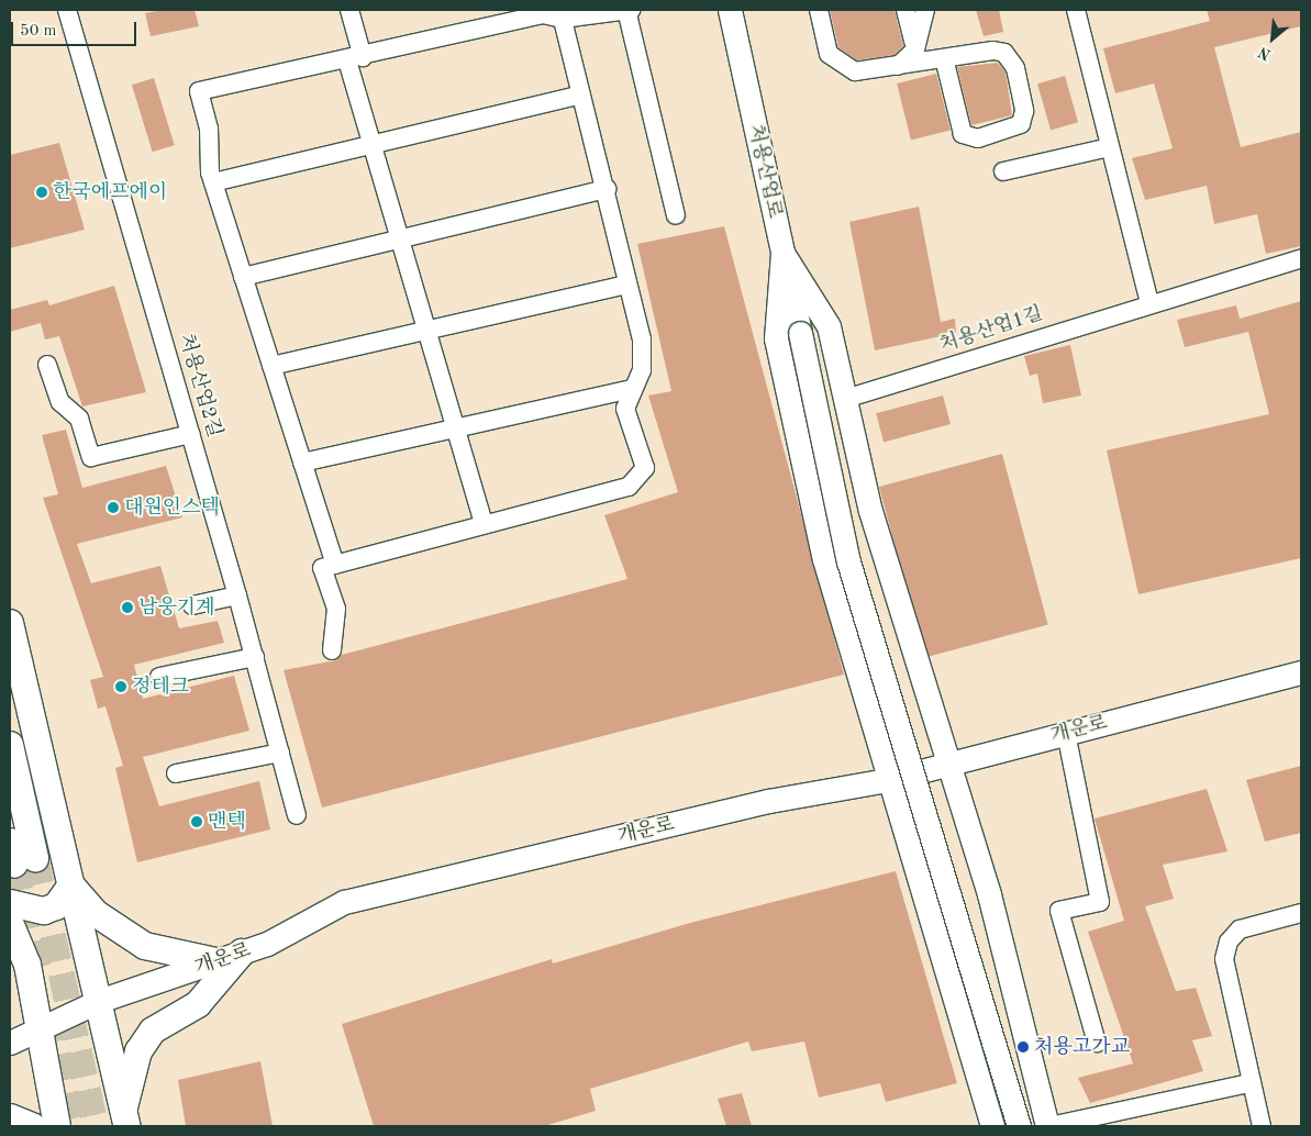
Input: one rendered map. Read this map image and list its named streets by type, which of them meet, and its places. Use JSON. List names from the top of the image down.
{
  "streets": {
    "main road": ["처용산업로", "개운로"],
    "street": ["처용산업1길", "처용산업2길"]
  },
  "places": [
    "한국에프에이",
    "대원인스텍",
    "남웅기계",
    "정테크",
    "맨텍",
    "처용고가교"
  ],
  "scale_bar": "50 m",
  "north": "bottom left"
}
